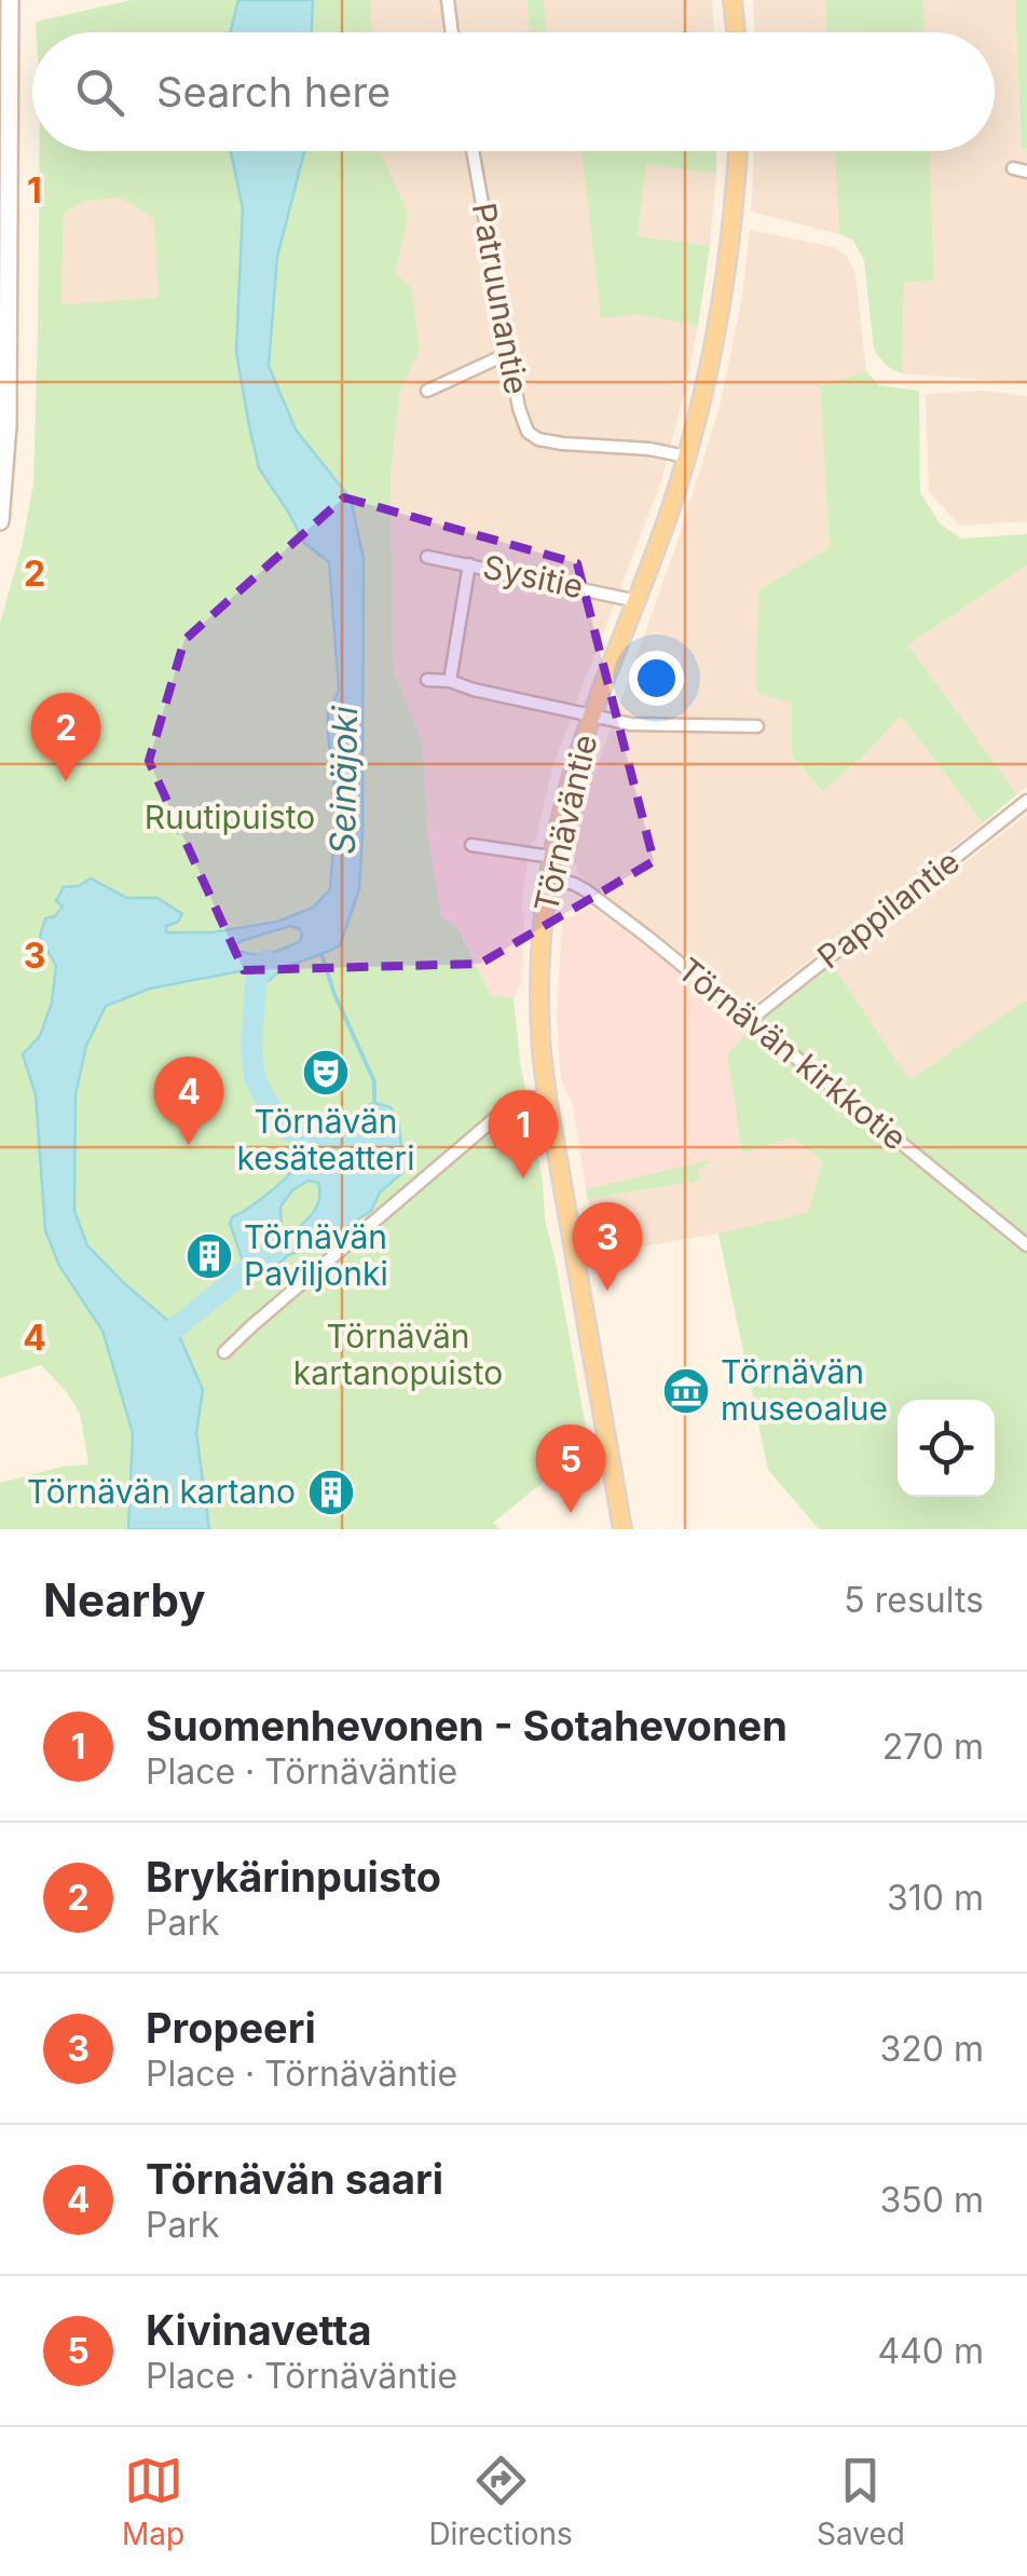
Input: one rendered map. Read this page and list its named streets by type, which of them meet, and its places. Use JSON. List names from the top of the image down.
{
  "streets": {
    "main road": ["Törnäväntie"],
    "street": [
      "Patruunantie",
      "Sysitie",
      "Pappilantie",
      "Törnävän kirkkotie"
    ]
  },
  "crossings": [
    ["Patruunantie", "Törnäväntie"],
    ["Sysitie", "Törnäväntie"],
    ["Törnäväntie", "Törnävän kirkkotie"],
    ["Pappilantie", "Törnävän kirkkotie"]
  ],
  "water": ["Seinäjoki"],
  "parks": ["Ruutipuisto", "Törnävän kartanopuisto"],
  "places": {
    "theatre": ["Törnävän kesäteatteri"],
    "building": ["Törnävän Paviljonki", "Törnävän kartano"],
    "museum": ["Törnävän museoalue"]
  },
  "page": {
    "search": "Search here",
    "pins": [
      "2",
      "4",
      "1",
      "3",
      "5"
    ],
    "heading": ["Nearby", "5 results"],
    "list": [
      {
        "mark": "1",
        "name": "Suomenhevonen - Sotahevonen",
        "note": "Place · Törnäväntie",
        "value": "270 m"
      },
      {
        "mark": "2",
        "name": "Brykärinpuisto",
        "note": "Park",
        "value": "310 m"
      },
      {
        "mark": "3",
        "name": "Propeeri",
        "note": "Place · Törnäväntie",
        "value": "320 m"
      },
      {
        "mark": "4",
        "name": "Törnävän saari",
        "note": "Park",
        "value": "350 m"
      },
      {
        "mark": "5",
        "name": "Kivinavetta",
        "note": "Place · Törnäväntie",
        "value": "440 m"
      }
    ],
    "nav": ["Map", "Directions", "Saved"]
  },
  "grid": {
    "rows": [
      "1",
      "2",
      "3",
      "4"
    ]
  }
}
